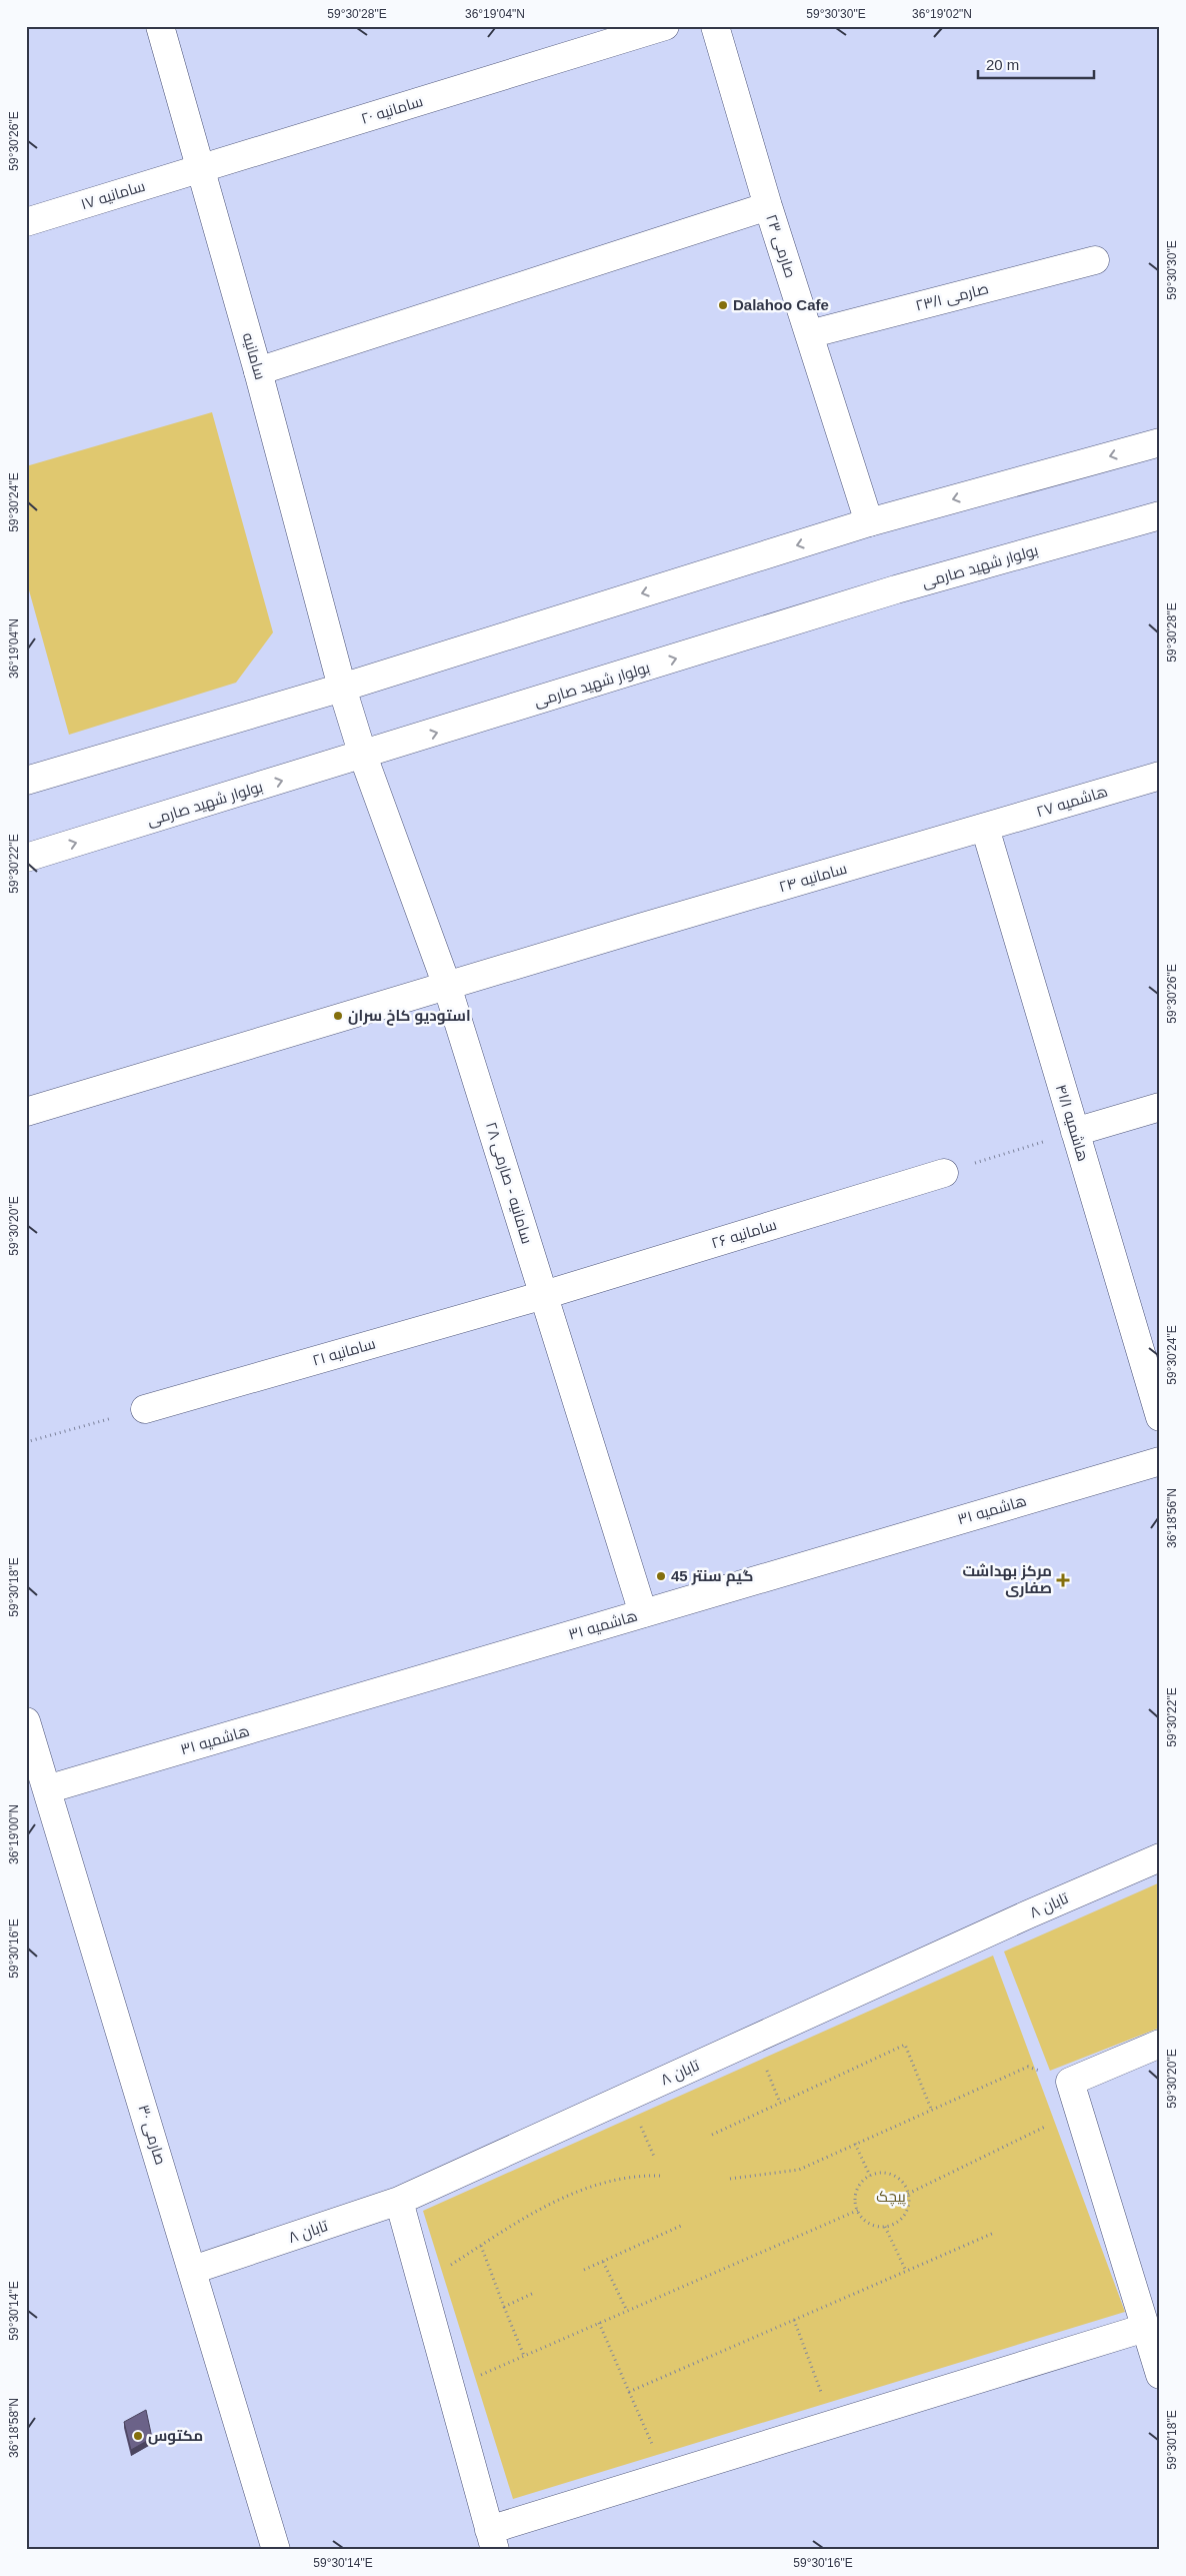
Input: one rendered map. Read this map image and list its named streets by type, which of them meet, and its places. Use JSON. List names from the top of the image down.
{
  "streets": {
    "street": [
      "سامانیه ۲۰",
      "سامانیه ۱۷",
      "صارمی ۲۳",
      "صارمی ۲۳/۱",
      "سامانیه",
      "بولوار شهید صارمی",
      "هاشمیه ۲۷",
      "سامانیه ۲۴",
      "هاشمیه ۴۱/۱",
      "سامانیه - صارمی ۲۸",
      "سامانیه ۲۶",
      "سامانیه ۲۱",
      "هاشمیه ۳۱",
      "تابان ۸",
      "صارمی ۳۰"
    ]
  },
  "crossings": [
    ["سامانیه ۲۰", "سامانیه ۱۷"],
    ["سامانیه ۲۰", "سامانیه"],
    ["سامانیه ۱۷", "سامانیه"],
    ["صارمی ۲۳", "صارمی ۲۳/۱"],
    ["سامانیه", "بولوار شهید صارمی"],
    ["سامانیه", "سامانیه - صارمی ۲۸"],
    ["بولوار شهید صارمی", "سامانیه - صارمی ۲۸"],
    ["هاشمیه ۲۷", "سامانیه ۲۴"],
    ["هاشمیه ۲۷", "هاشمیه ۴۱/۱"],
    ["سامانیه ۲۴", "هاشمیه ۴۱/۱"],
    ["سامانیه ۲۴", "سامانیه - صارمی ۲۸"],
    ["سامانیه - صارمی ۲۸", "سامانیه ۲۶"],
    ["سامانیه - صارمی ۲۸", "سامانیه ۲۱"],
    ["سامانیه - صارمی ۲۸", "هاشمیه ۳۱"],
    ["سامانیه ۲۶", "سامانیه ۲۱"],
    ["هاشمیه ۳۱", "صارمی ۳۰"],
    ["تابان ۸", "صارمی ۳۰"]
  ],
  "parks": ["پیچک"],
  "places": {
    "other": [
      "Dalahoo Cafe",
      "استودیو کاخ سران",
      "گیم سنتر 45",
      "مکتوس"
    ],
    "health": ["مرکز بهداشت صفاری"]
  },
  "scale_bar": "20 m",
  "coordinates": [
    "59°30'28\"E",
    "36°19'04\"N",
    "59°30'30\"E",
    "36°19'02\"N",
    "59°30'26\"E",
    "59°30'24\"E",
    "59°30'22\"E",
    "59°30'20\"E",
    "36°18'56\"N",
    "59°30'18\"E",
    "36°19'00\"N",
    "59°30'16\"E",
    "59°30'14\"E",
    "36°18'58\"N"
  ]
}
